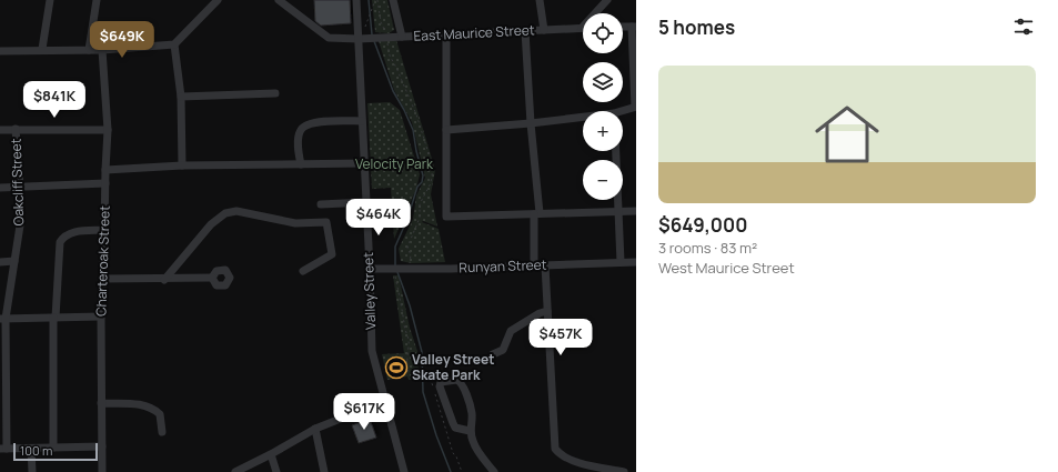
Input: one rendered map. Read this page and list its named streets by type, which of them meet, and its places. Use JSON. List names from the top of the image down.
{
  "streets": {
    "street": [
      "East Maurice Street",
      "Oakcliff Street",
      "Charteroak Street",
      "Runyan Street",
      "Valley Street"
    ]
  },
  "crossings": [
    ["East Maurice Street", "Valley Street"],
    ["Runyan Street", "Valley Street"]
  ],
  "parks": ["Velocity Park"],
  "places": {
    "sports": ["Valley Street Skate Park"]
  },
  "scale_bar": "100 m",
  "page": {
    "heading": "5 homes",
    "map_buttons": ["+", "−"],
    "price": [
      "$649K",
      "$841K",
      "$464K",
      "$457K",
      "$617K"
    ],
    "list": [
      {
        "name": "$649,000",
        "note": "3 rooms · 83 m² · West Maurice Street"
      }
    ],
    "scale": "100 m"
  }
}
